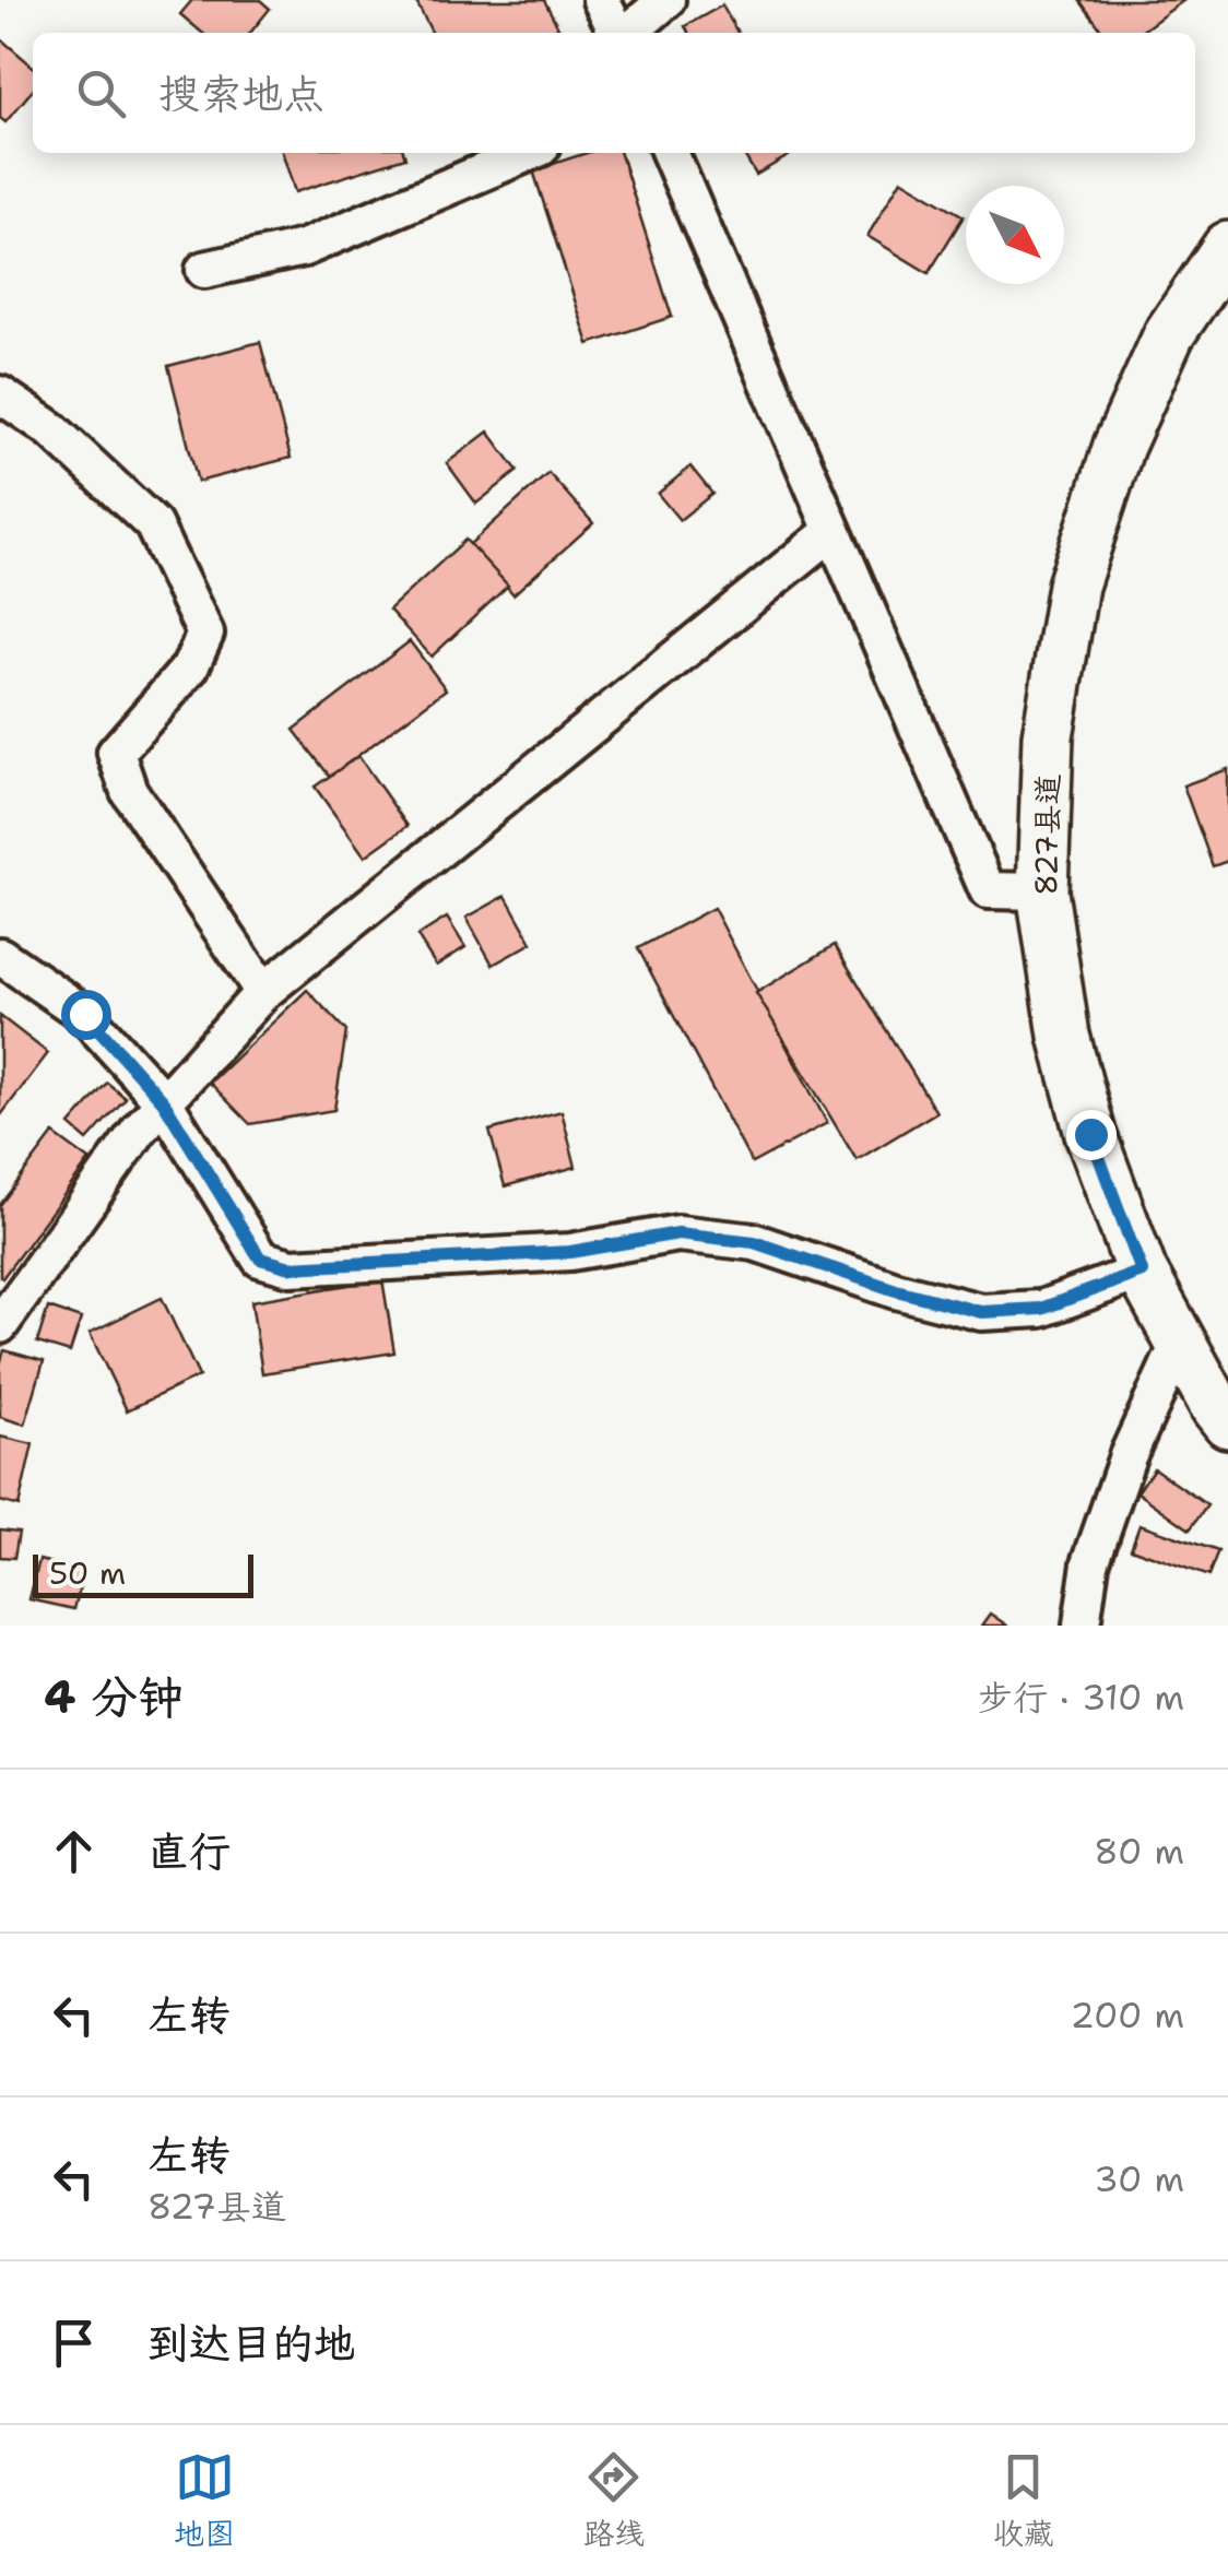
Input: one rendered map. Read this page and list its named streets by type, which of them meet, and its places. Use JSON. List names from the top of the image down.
{
  "streets": {
    "main road": ["827县道"]
  },
  "scale_bar": "50 m",
  "north": "bottom right",
  "page": {
    "search": "搜索地点",
    "scale": "50 m",
    "heading": ["4 分钟", "步行 · 310 m"],
    "list": [
      ["直行", "80 m"],
      ["左转", "200 m"],
      ["左转", "827县道", "30 m"],
      "到达目的地"
    ],
    "nav": ["地图", "路线", "收藏"]
  }
}
